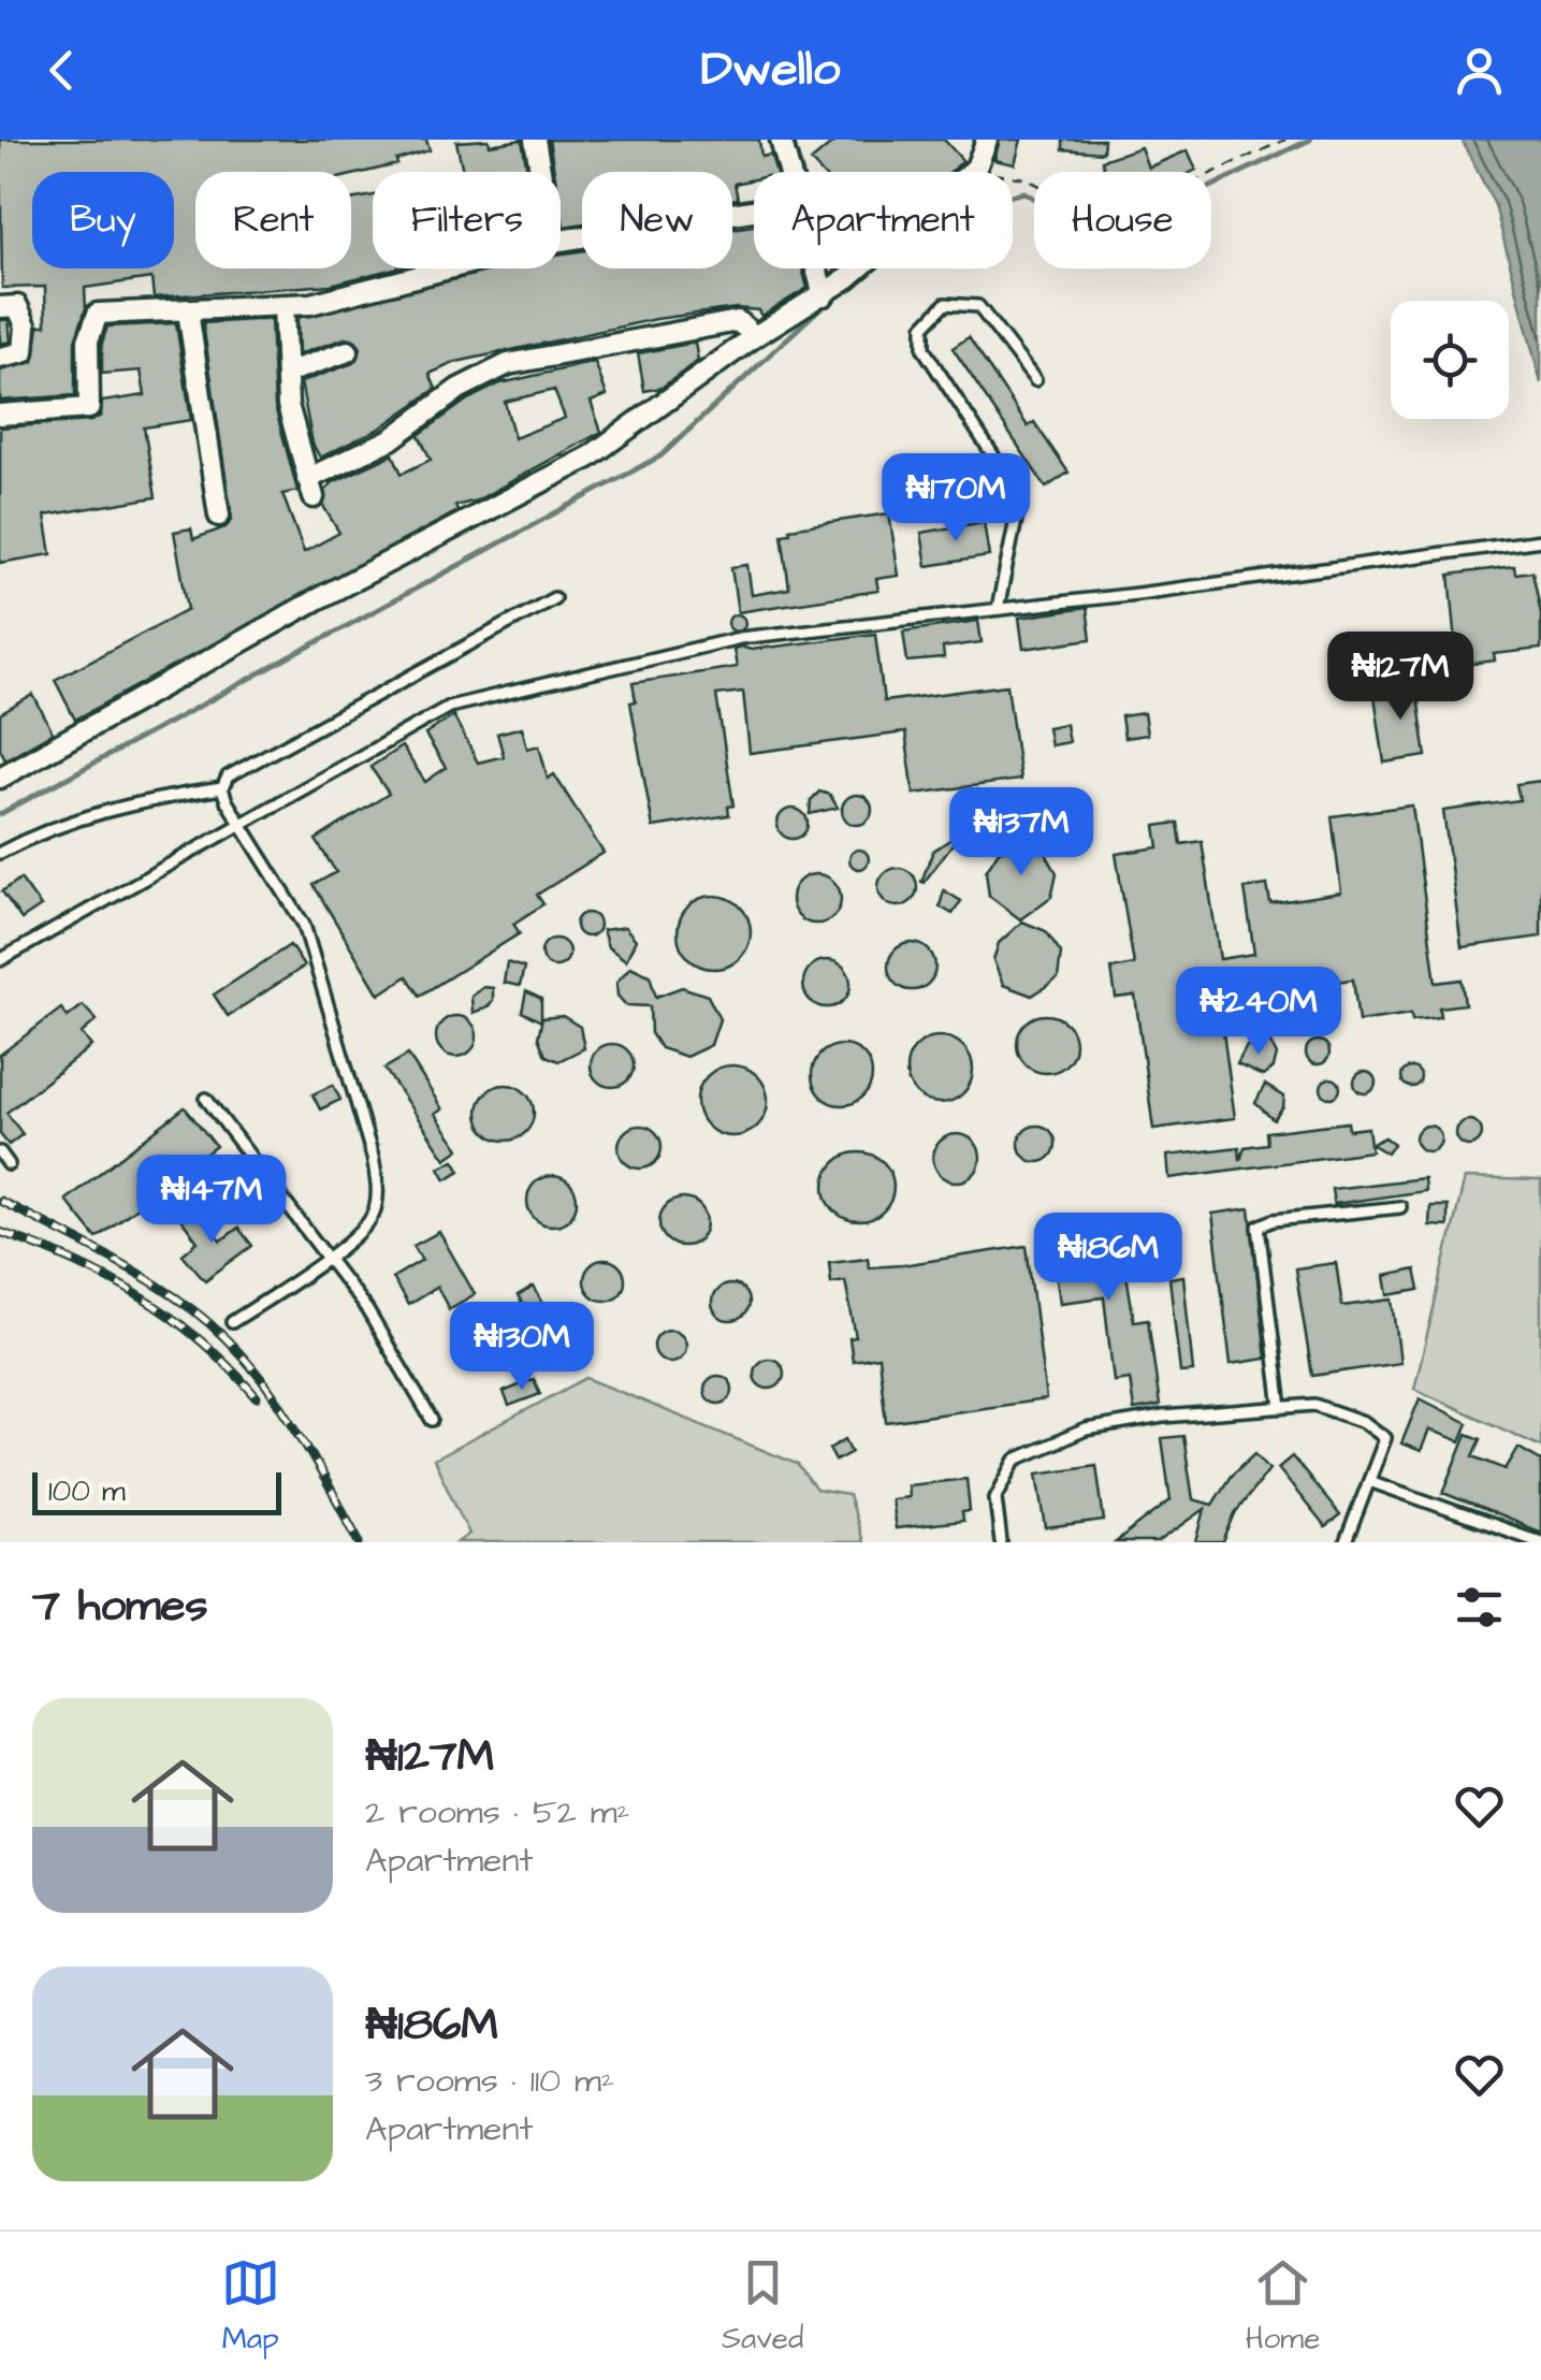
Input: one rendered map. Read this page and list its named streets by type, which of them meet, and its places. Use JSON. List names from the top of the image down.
{
  "scale_bar": "100 m",
  "page": {
    "header": "Dwello",
    "chip": [
      "Buy",
      "Rent",
      "Filters",
      "New",
      "Apartment",
      "House"
    ],
    "price": [
      "₦170M",
      "₦127M",
      "₦137M",
      "₦240M",
      "₦147M",
      "₦186M",
      "₦130M"
    ],
    "scale": "100 m",
    "heading": "7 homes",
    "list": [
      {
        "name": "₦127M",
        "note": "2 rooms · 52 m² · Apartment"
      },
      {
        "name": "₦186M",
        "note": "3 rooms · 110 m² · Apartment"
      }
    ],
    "tabs": ["Map", "Saved", "Home"]
  }
}
